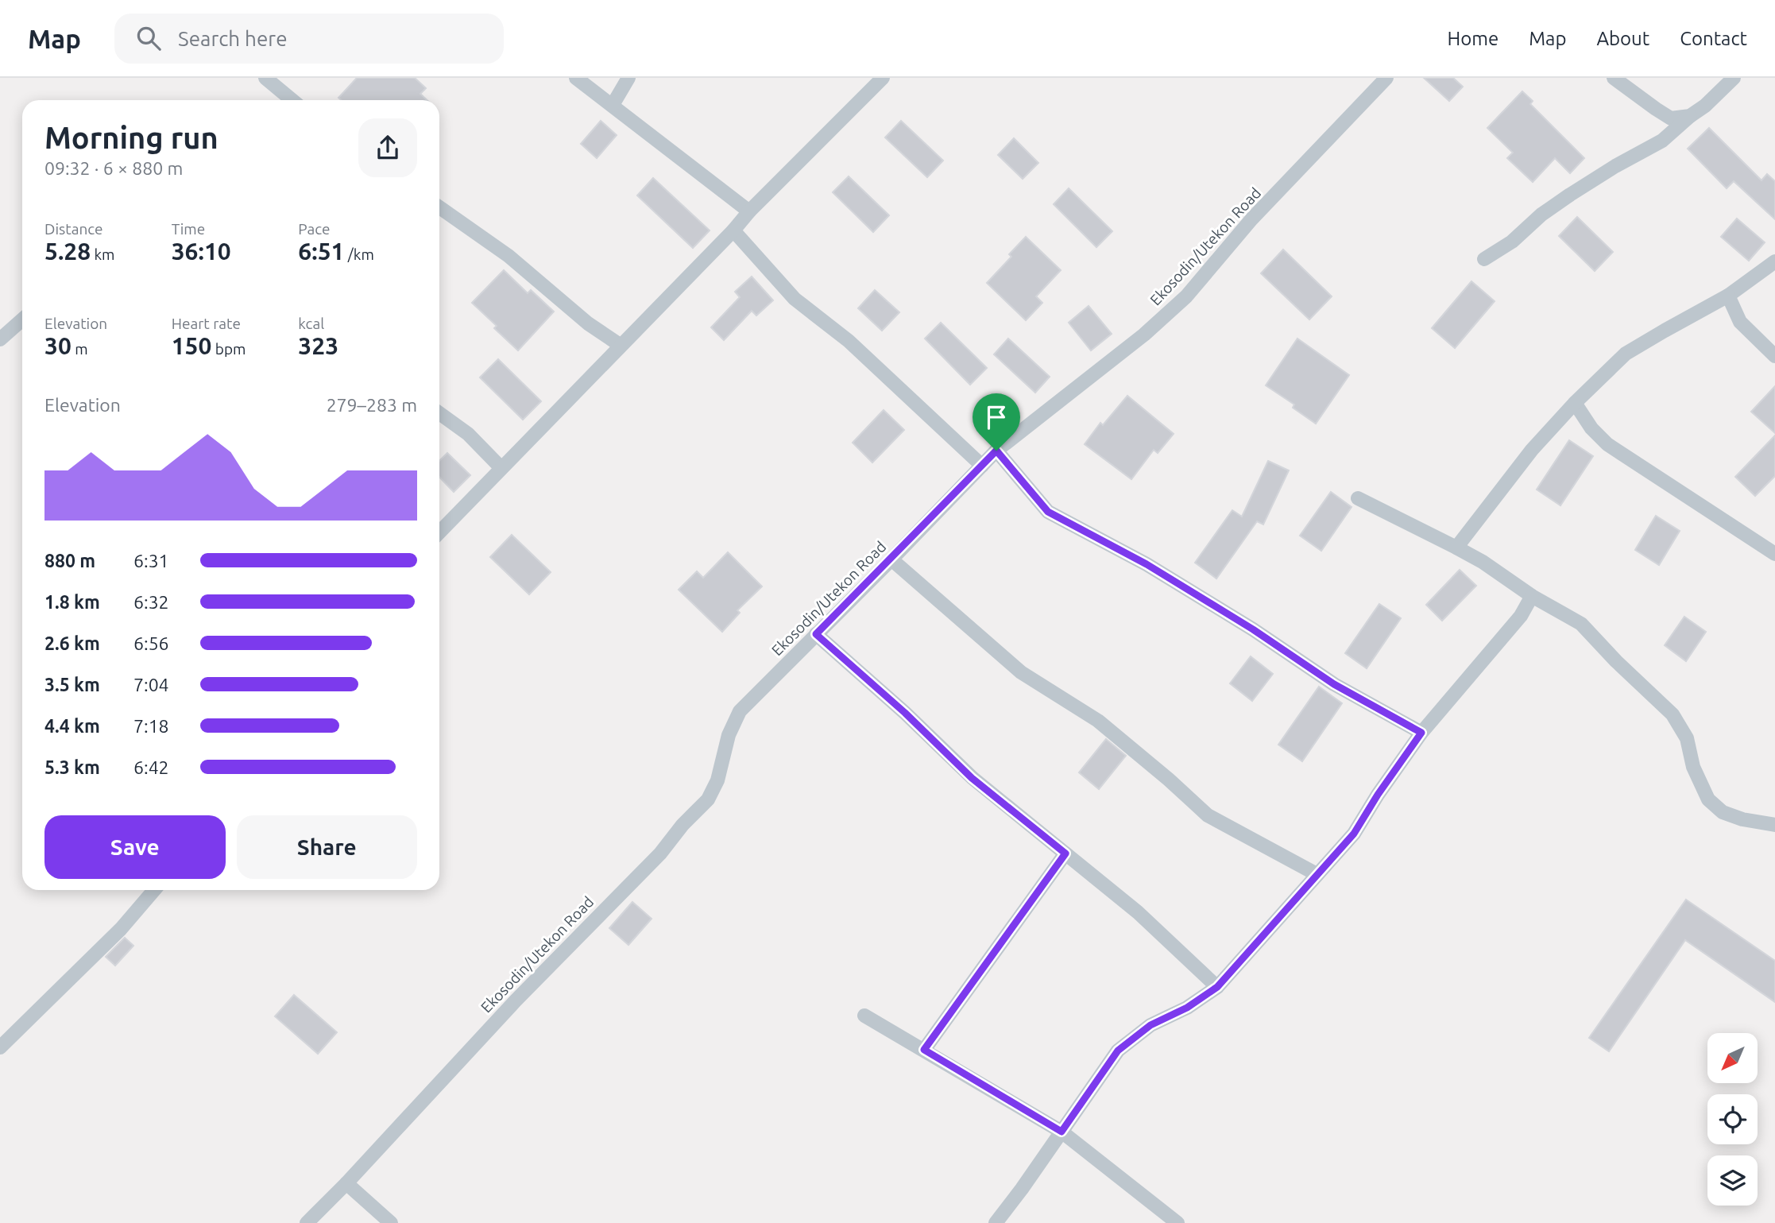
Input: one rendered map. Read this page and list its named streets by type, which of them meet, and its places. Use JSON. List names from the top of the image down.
{
  "streets": {
    "street": ["Ekosodin/Utekon Road"]
  },
  "north": "bottom left",
  "page": {
    "header": "Map",
    "search": "Search here",
    "nav": [
      "Home",
      "Map",
      "About",
      "Contact"
    ],
    "heading": ["Morning run", "09:32 · 6 × 880 m"],
    "stats": [
      ["Distance", "5.28 km"],
      ["Time", "36:10"],
      ["Pace", "6:51 /km"],
      ["Elevation", "30 m"],
      ["Heart rate", "150 bpm"],
      ["kcal", "323"]
    ],
    "chart": ["Elevation", "279–283 m"],
    "list": [
      {
        "name": "880 m",
        "note": "6:31"
      },
      {
        "name": "1.8 km",
        "note": "6:32"
      },
      {
        "name": "2.6 km",
        "note": "6:56"
      },
      {
        "name": "3.5 km",
        "note": "7:04"
      },
      {
        "name": "4.4 km",
        "note": "7:18"
      },
      {
        "name": "5.3 km",
        "note": "6:42"
      }
    ],
    "buttons": ["Save", "Share"]
  }
}
